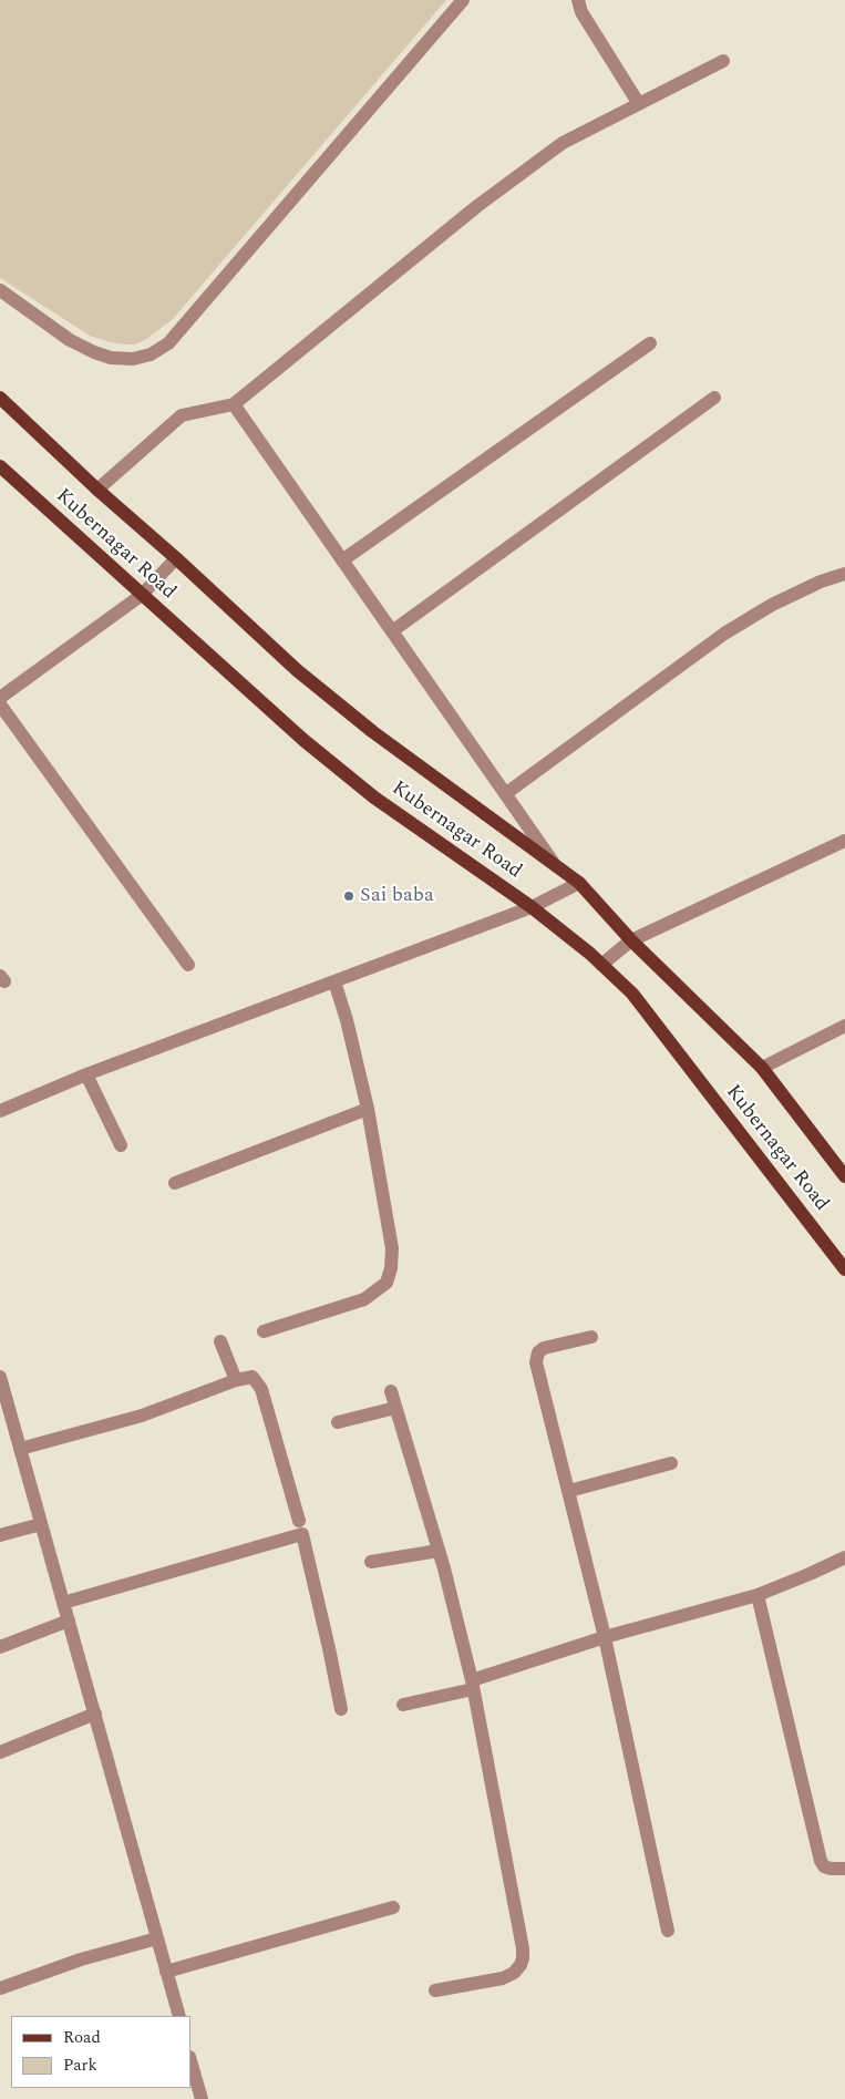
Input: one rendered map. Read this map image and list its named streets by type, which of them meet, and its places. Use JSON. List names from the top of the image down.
{
  "streets": {
    "main road": ["Kubernagar Road"]
  },
  "places": ["Sai baba"],
  "legend": ["Road", "Park"]
}
